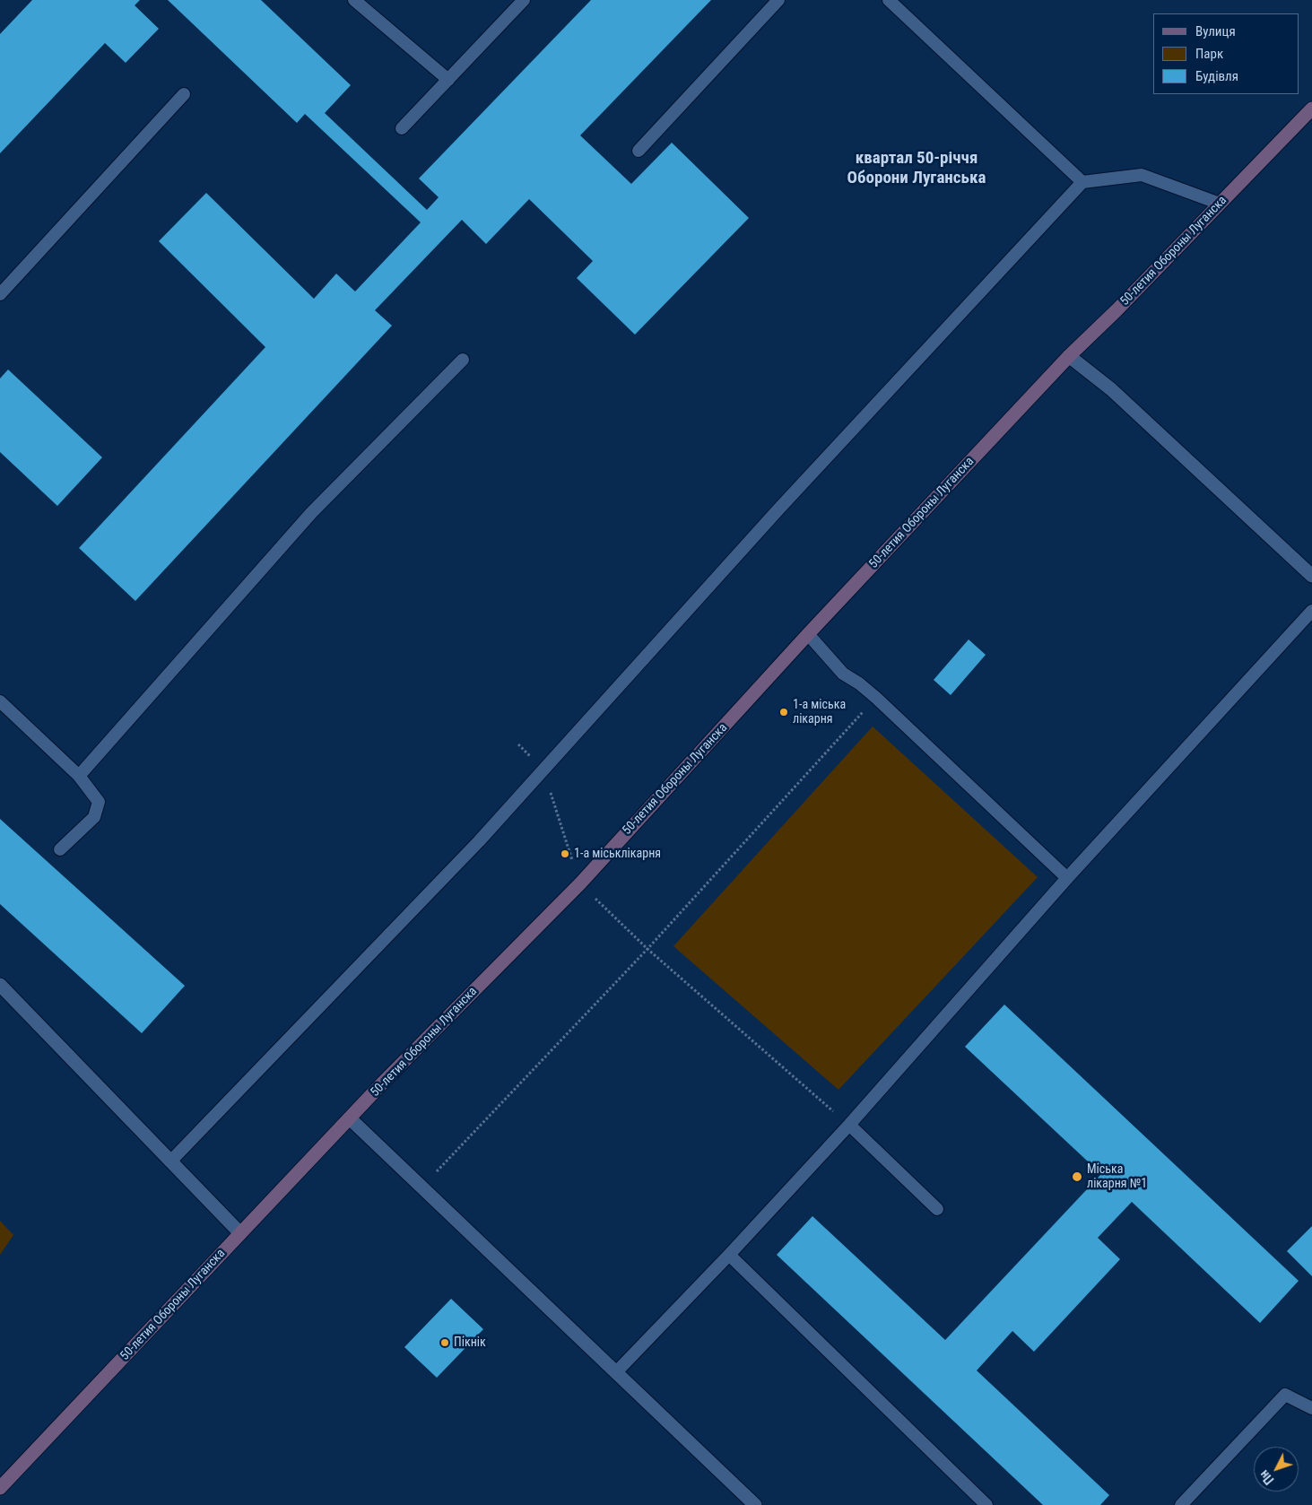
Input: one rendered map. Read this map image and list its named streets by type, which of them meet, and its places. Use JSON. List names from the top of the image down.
{
  "streets": {
    "main road": ["50-летия Обороны Луганска"]
  },
  "districts": ["квартал 50-річчя Оборони Луганська"],
  "places": [
    "1-а міська лікарня",
    "1-а міськлікарня",
    "Міська лікарня №1",
    "Пікнік"
  ],
  "legend": ["Вулиця", "Парк", "Будівля"],
  "north": "bottom left"
}
